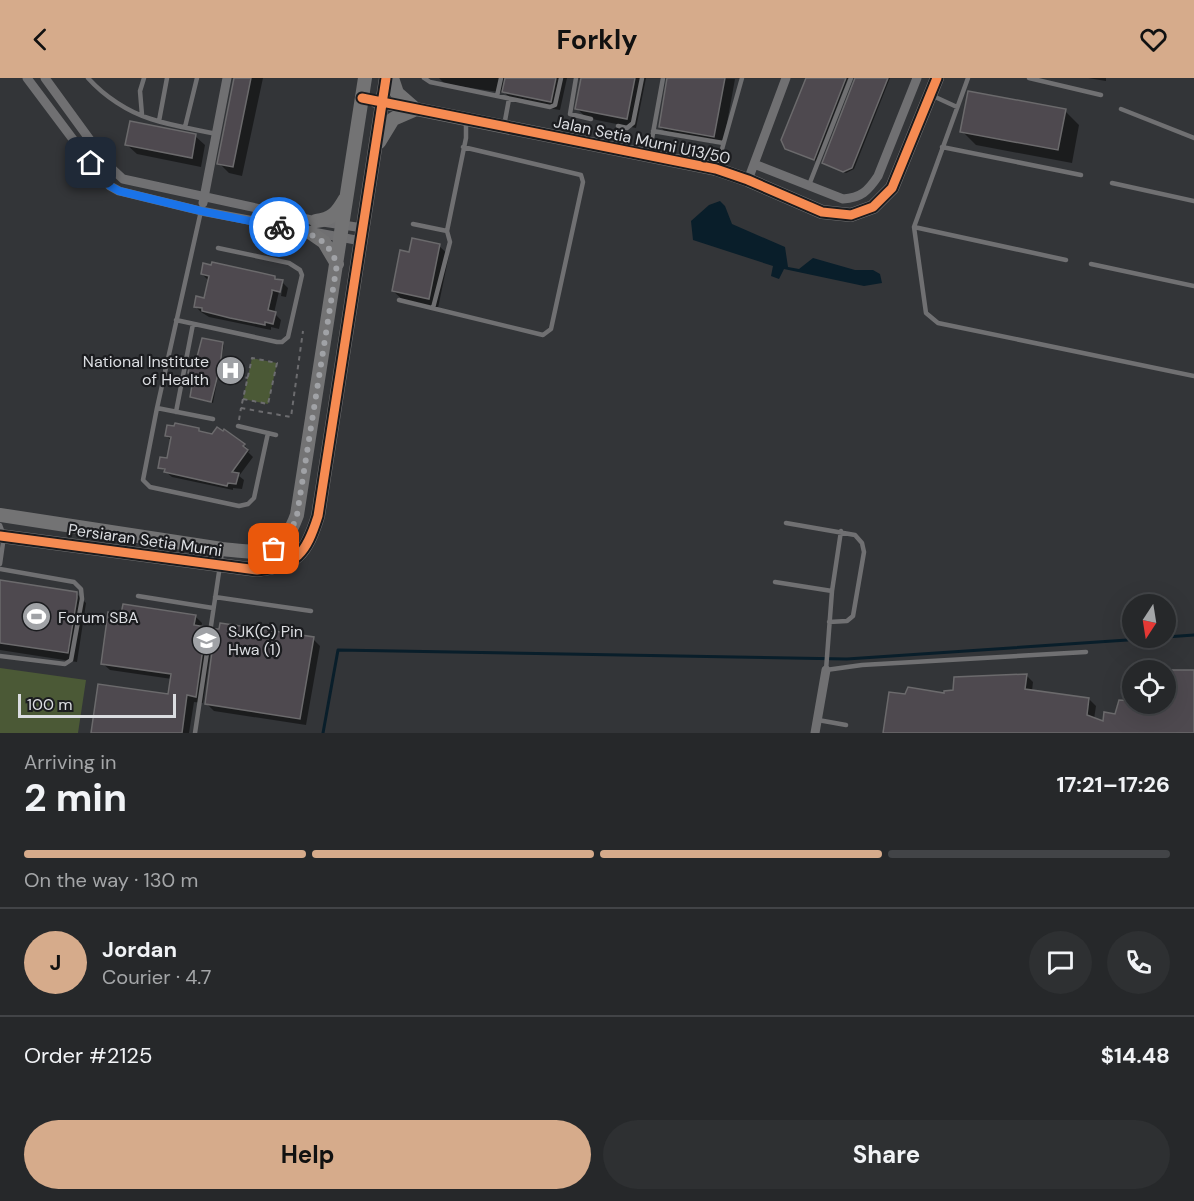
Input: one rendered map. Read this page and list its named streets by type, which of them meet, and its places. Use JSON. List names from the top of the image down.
{
  "streets": {
    "street": ["Jalan Setia Murni U13/50", "Persiaran Setia Murni"]
  },
  "crossings": [
    ["Jalan Setia Murni U13/50", "Persiaran Setia Murni"]
  ],
  "places": {
    "hospital": ["National Institute of Health"],
    "sports": ["Forum SBA"],
    "school or university": ["SJK(C) Pin Hwa (1)"]
  },
  "scale_bar": "100 m",
  "north": "bottom",
  "page": {
    "header": "Forkly",
    "scale": "100 m",
    "heading": ["2 min", "Arriving in", "17:21–17:26"],
    "panel": [
      "Jordan",
      "Courier · 4.7",
      "Order #2125",
      "$14.48"
    ],
    "bar": "On the way · 130 m",
    "round": "J",
    "buttons": ["Help", "Share"]
  }
}
